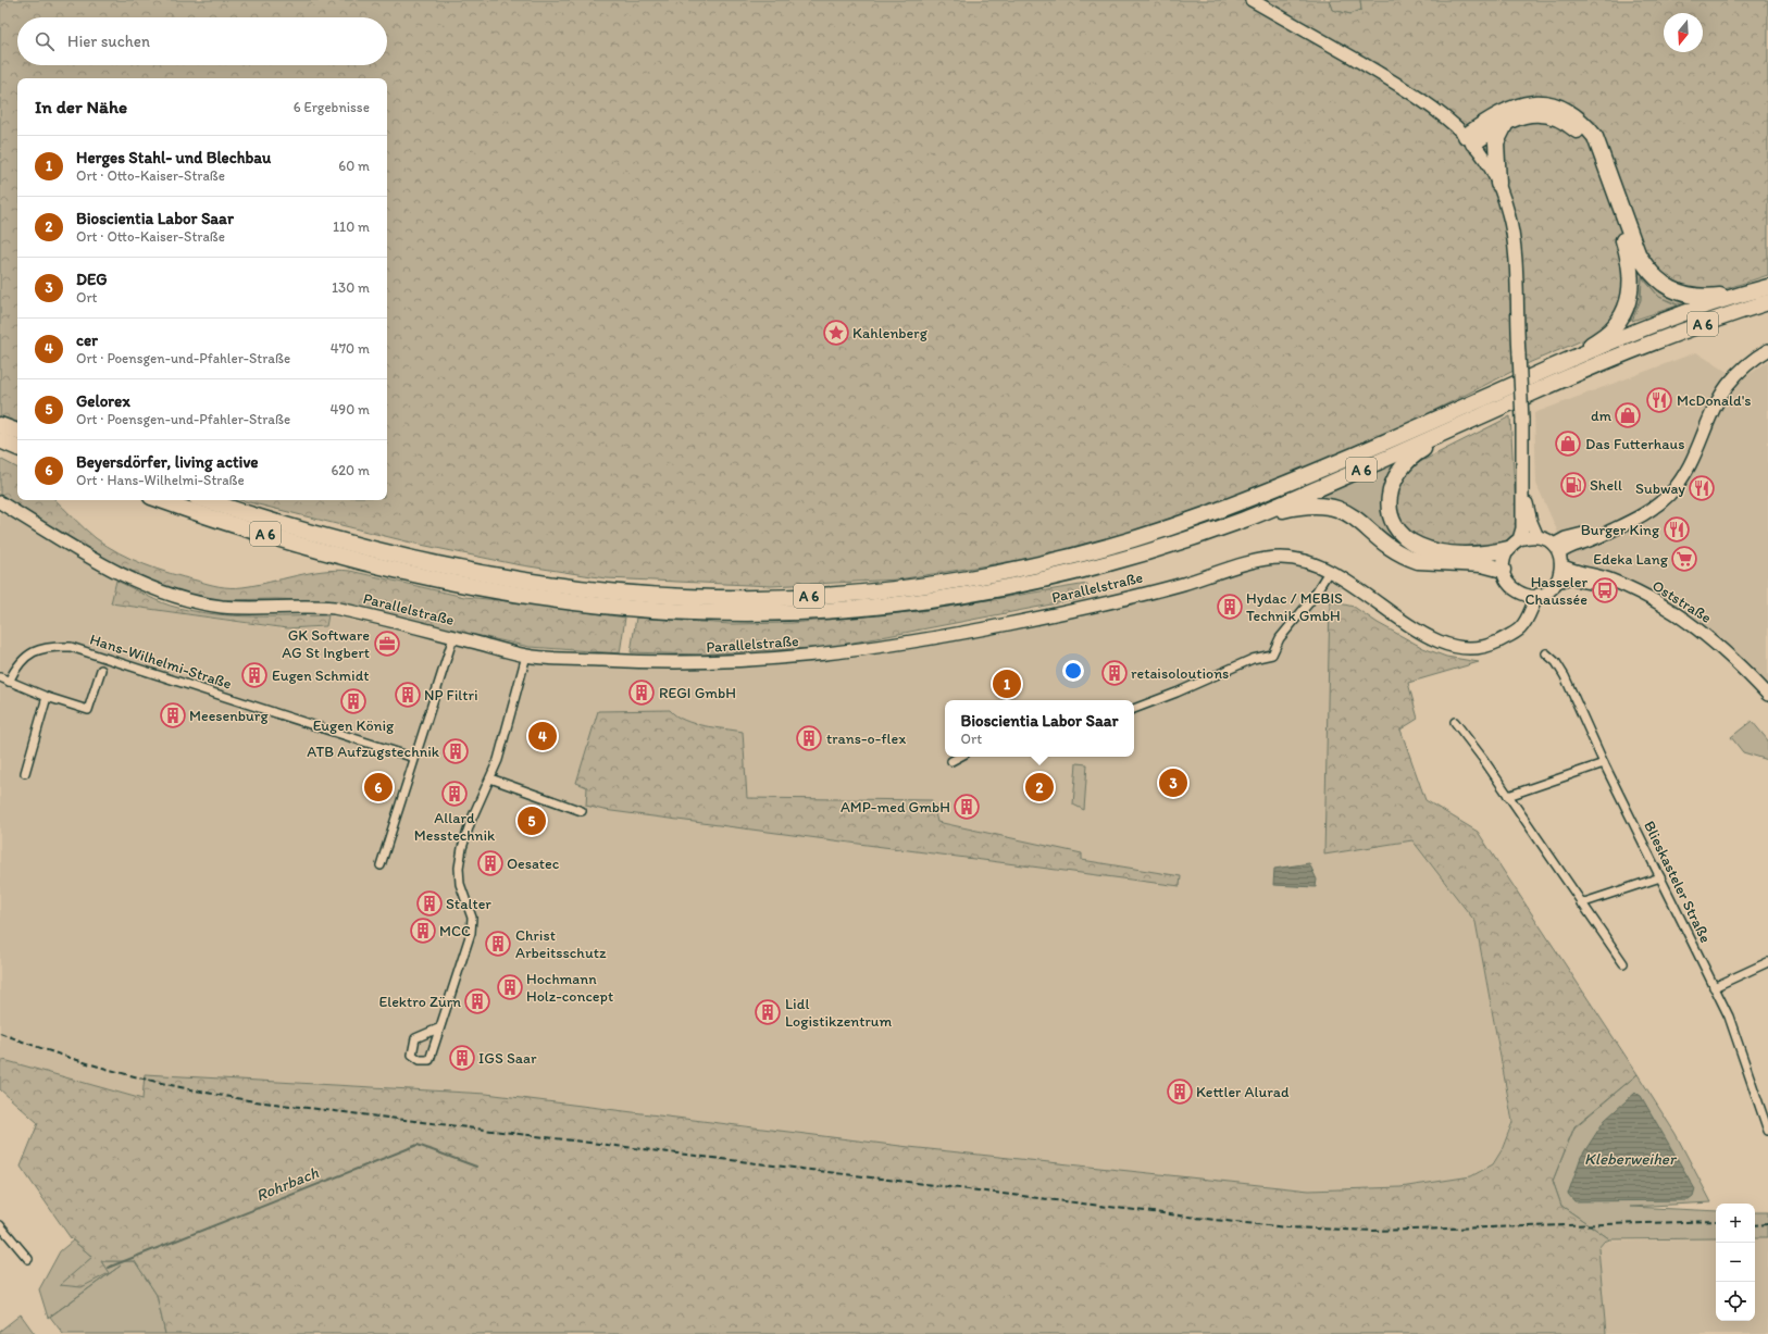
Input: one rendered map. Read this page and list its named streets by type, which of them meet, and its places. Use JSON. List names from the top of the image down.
{
  "streets": {
    "highway": ["A 6"],
    "street": [
      "Parallelstraße",
      "Oststraße",
      "Hans-Wilhelmi-Straße",
      "Blieskasteler Straße"
    ]
  },
  "crossings": [
    ["Parallelstraße", "Oststraße"]
  ],
  "water": ["Kleberweiher", "Rohrbach"],
  "places": {
    "place": ["Kahlenberg"],
    "restaurant": ["McDonald's", "Subway", "Burger King"],
    "shop": ["dm", "Das Futterhaus"],
    "fuel station": ["Shell"],
    "supermarket": ["Edeka Lang"],
    "bus stop": ["Hasseler Chaussée"],
    "building": [
      "Hydac / MEBIS Technik GmbH",
      "retaisoloutions",
      "Eugen Schmidt",
      "REGI GmbH",
      "NP Filtri",
      "Eugen König",
      "Meesenburg",
      "trans-o-flex",
      "ATB Aufzugstechnik",
      "Allard Messtechnik",
      "AMP-med GmbH",
      "Oesatec",
      "Stalter",
      "MCC",
      "Christ Arbeitsschutz",
      "Hochmann Holz-concept",
      "Elektro Zürn",
      "Lidl Logistikzentrum",
      "IGS Saar",
      "Kettler Alurad"
    ],
    "office": ["GK Software AG St Ingbert"]
  },
  "north": "bottom",
  "page": {
    "search": "Hier suchen",
    "heading": ["In der Nähe", "6 Ergebnisse"],
    "list": [
      {
        "mark": "1",
        "name": "Herges Stahl- und Blechbau",
        "note": "Ort · Otto-Kaiser-Straße",
        "value": "60 m"
      },
      {
        "mark": "2",
        "name": "Bioscientia Labor Saar",
        "note": "Ort · Otto-Kaiser-Straße",
        "value": "110 m"
      },
      {
        "mark": "3",
        "name": "DEG",
        "note": "Ort",
        "value": "130 m"
      },
      {
        "mark": "4",
        "name": "cer",
        "note": "Ort · Poensgen-und-Pfahler-Straße",
        "value": "470 m"
      },
      {
        "mark": "5",
        "name": "Gelorex",
        "note": "Ort · Poensgen-und-Pfahler-Straße",
        "value": "490 m"
      },
      {
        "mark": "6",
        "name": "Beyersdörfer, living active",
        "note": "Ort · Hans-Wilhelmi-Straße",
        "value": "620 m"
      }
    ],
    "pins": [
      "1",
      "4",
      "3",
      "2",
      "6",
      "5"
    ],
    "popup": ["Bioscientia Labor Saar", "Ort"],
    "map_buttons": ["+", "−"]
  }
}
